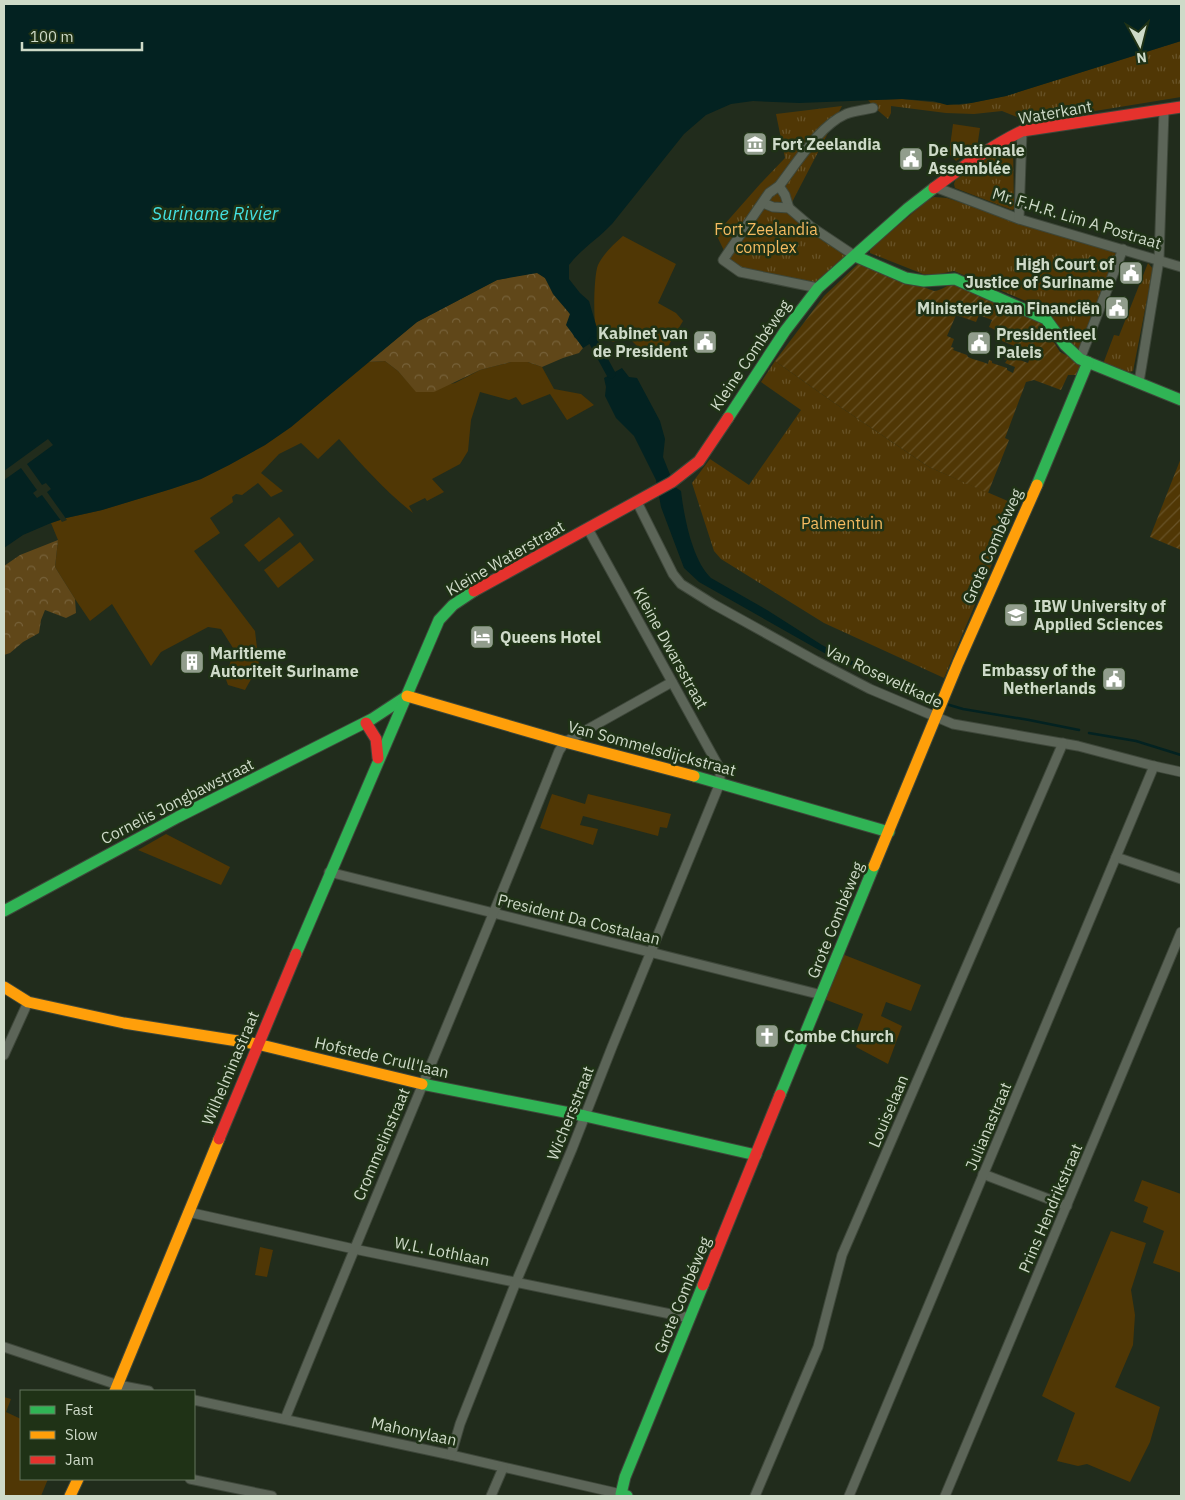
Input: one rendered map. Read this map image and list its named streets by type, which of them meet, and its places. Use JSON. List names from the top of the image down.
{
  "streets": {
    "street": [
      "Waterkant",
      "Mr. F.H.R. Lim A Postraat",
      "Kleine Combéweg",
      "Grote Combéweg",
      "Kleine Waterstraat",
      "Kleine Dwarsstraat",
      "Van Roseveltkade",
      "Van Sommelsdijckstraat",
      "Cornelis Jongbawstraat",
      "President Da Costalaan",
      "Hofstede Crull'laan",
      "Wilhelminastraat",
      "Louiselaan",
      "Wichersstraat",
      "Julianastraat",
      "Crommelinstraat",
      "Prins Hendrikstraat",
      "W.L. Lothlaan",
      "Mahonylaan"
    ]
  },
  "crossings": [
    ["Waterkant", "Mr. F.H.R. Lim A Postraat"],
    ["Waterkant", "Kleine Combéweg"],
    ["Kleine Combéweg", "Kleine Waterstraat"],
    ["Grote Combéweg", "Van Roseveltkade"],
    ["Grote Combéweg", "Van Sommelsdijckstraat"],
    ["Grote Combéweg", "President Da Costalaan"],
    ["Grote Combéweg", "Hofstede Crull'laan"],
    ["Grote Combéweg", "W.L. Lothlaan"],
    ["Grote Combéweg", "Mahonylaan"],
    ["Kleine Waterstraat", "Kleine Dwarsstraat"],
    ["Kleine Waterstraat", "Van Roseveltkade"],
    ["Kleine Waterstraat", "Van Sommelsdijckstraat"],
    ["Kleine Waterstraat", "Wilhelminastraat"],
    ["Kleine Dwarsstraat", "Van Sommelsdijckstraat"],
    ["Kleine Dwarsstraat", "Wichersstraat"],
    ["Van Roseveltkade", "Louiselaan"],
    ["Van Roseveltkade", "Julianastraat"],
    ["Van Sommelsdijckstraat", "Wichersstraat"],
    ["Van Sommelsdijckstraat", "Crommelinstraat"],
    ["President Da Costalaan", "Wilhelminastraat"],
    ["President Da Costalaan", "Wichersstraat"],
    ["President Da Costalaan", "Crommelinstraat"],
    ["Hofstede Crull'laan", "Wilhelminastraat"],
    ["Hofstede Crull'laan", "Wichersstraat"],
    ["Hofstede Crull'laan", "Crommelinstraat"],
    ["Wilhelminastraat", "W.L. Lothlaan"],
    ["Wichersstraat", "W.L. Lothlaan"],
    ["Wichersstraat", "Mahonylaan"],
    ["Crommelinstraat", "W.L. Lothlaan"],
    ["Crommelinstraat", "Mahonylaan"]
  ],
  "water": ["Suriname Rivier"],
  "parks": ["Fort Zeelandia complex", "Palmentuin"],
  "places": {
    "museum": ["Fort Zeelandia"],
    "public building": [
      "De Nationale Assemblée",
      "High Court of Justice of Suriname",
      "Ministerie van Financiën",
      "Kabinet van de President",
      "Presidentieel Paleis",
      "Embassy of the Netherlands"
    ],
    "school or university": ["IBW University of Applied Sciences"],
    "hotel": ["Queens Hotel"],
    "building": ["Maritieme Autoriteit Suriname"],
    "church": ["Combe Church"]
  },
  "legend": ["Fast", "Slow", "Jam"],
  "scale_bar": "100 m",
  "north": "bottom"
}
